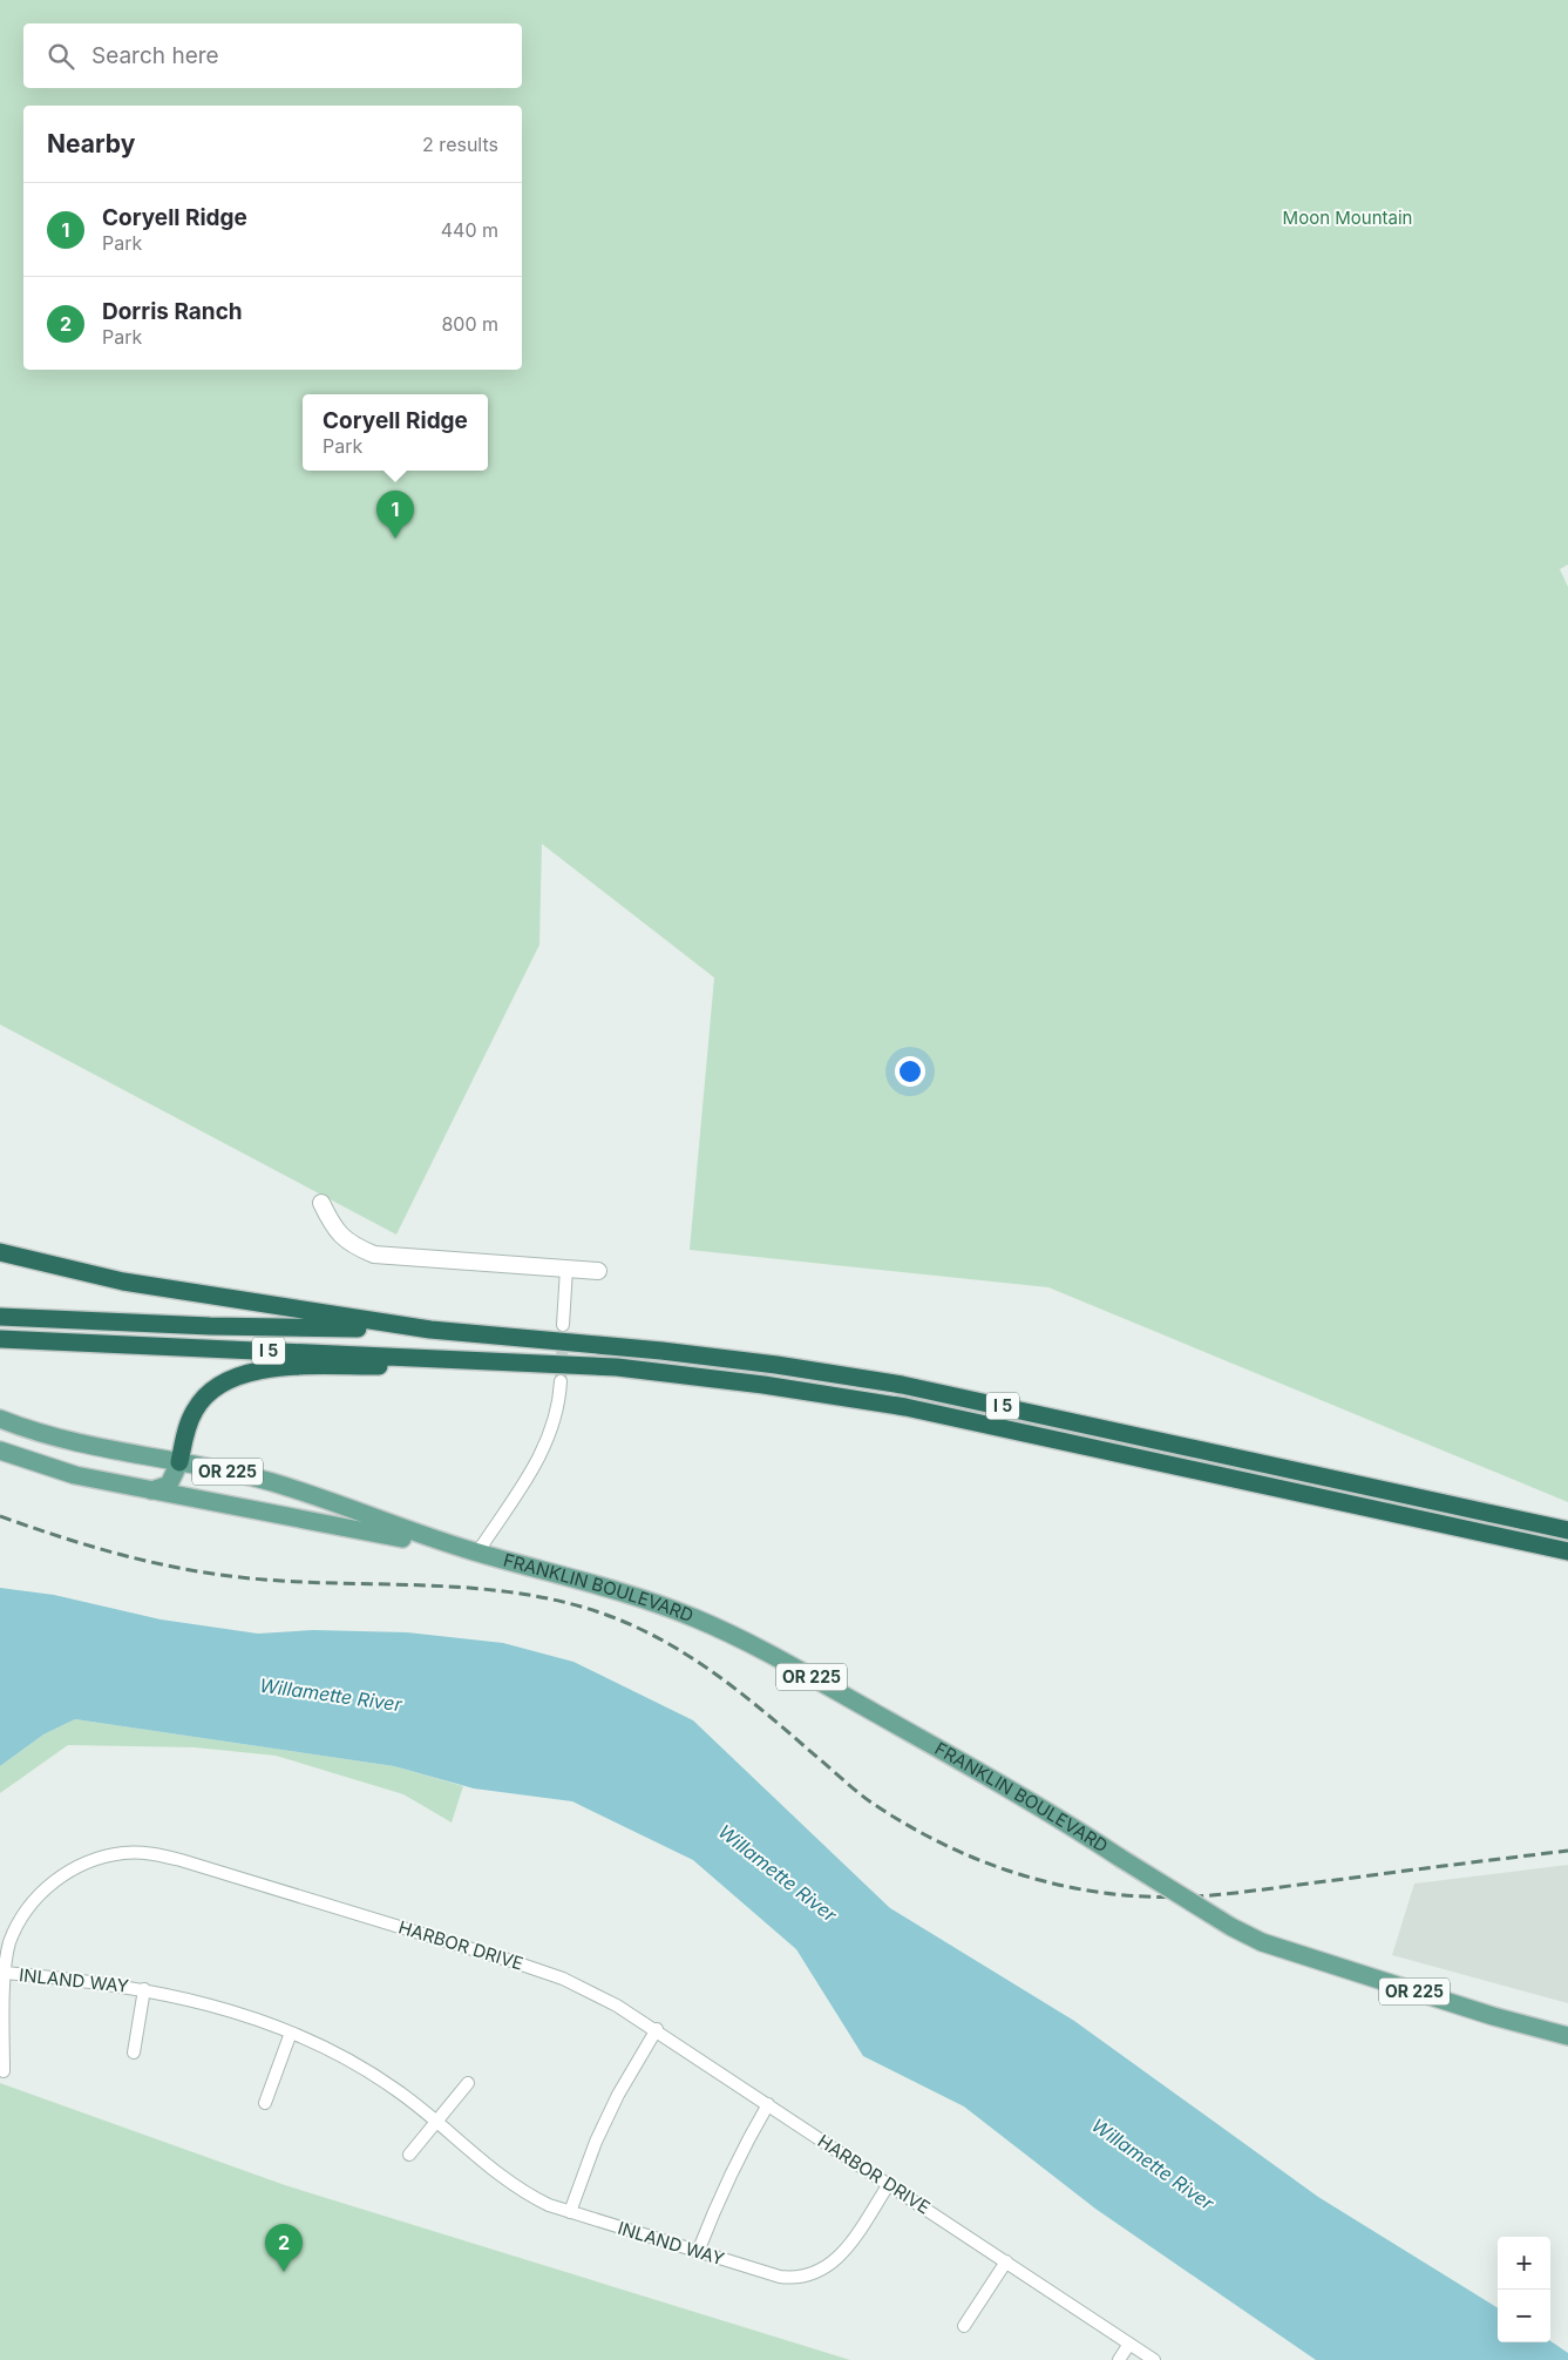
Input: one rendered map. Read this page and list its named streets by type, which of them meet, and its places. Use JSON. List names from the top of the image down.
{
  "streets": {
    "highway": ["I 5"],
    "main road": ["OR 225", "FRANKLIN BOULEVARD"],
    "street": ["HARBOR DRIVE", "INLAND WAY"]
  },
  "crossings": [
    ["OR 225", "FRANKLIN BOULEVARD"],
    ["HARBOR DRIVE", "INLAND WAY"]
  ],
  "water": ["Willamette River"],
  "parks": ["Moon Mountain"],
  "page": {
    "search": "Search here",
    "heading": ["Nearby", "2 results"],
    "list": [
      {
        "mark": "1",
        "name": "Coryell Ridge",
        "note": "Park",
        "value": "440 m"
      },
      {
        "mark": "2",
        "name": "Dorris Ranch",
        "note": "Park",
        "value": "800 m"
      }
    ],
    "popup": ["Coryell Ridge", "Park"],
    "pins": ["1", "2"],
    "map_buttons": ["+", "−"]
  }
}
